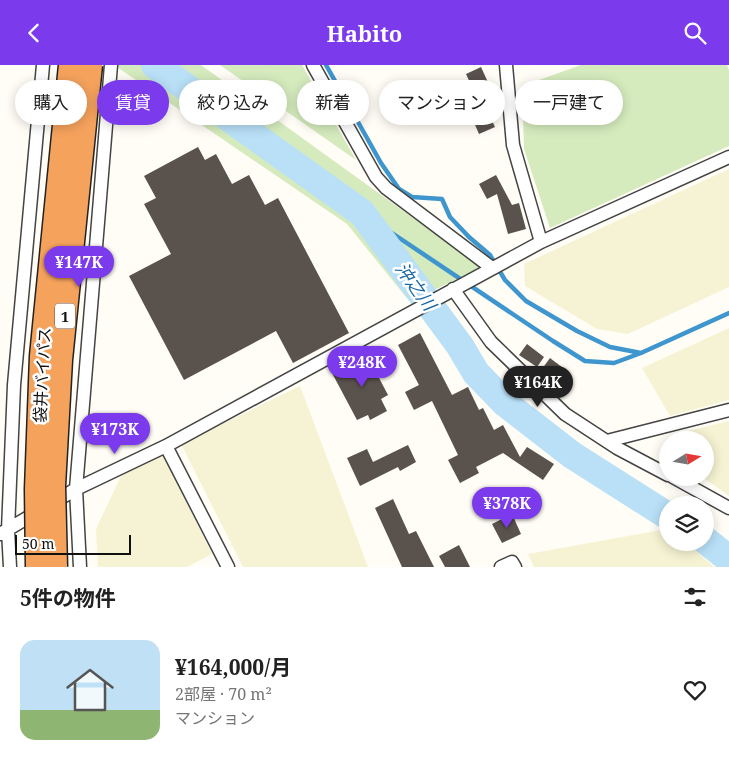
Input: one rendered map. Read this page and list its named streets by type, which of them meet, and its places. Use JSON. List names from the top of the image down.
{
  "streets": {
    "highway": ["1", "袋井バイパス"]
  },
  "water": ["沖之川"],
  "scale_bar": "50 m",
  "north": "right",
  "page": {
    "header": "Habito",
    "chip": [
      "購入",
      "賃貸",
      "絞り込み",
      "新着",
      "マンション",
      "一戸建て"
    ],
    "price": [
      "¥147K",
      "¥248K",
      "¥164K",
      "¥173K",
      "¥378K"
    ],
    "scale": "50 m",
    "heading": "5件の物件",
    "list": [
      {
        "name": "¥164,000/月",
        "note": "2部屋 · 70 m² · マンション"
      }
    ]
  }
}
